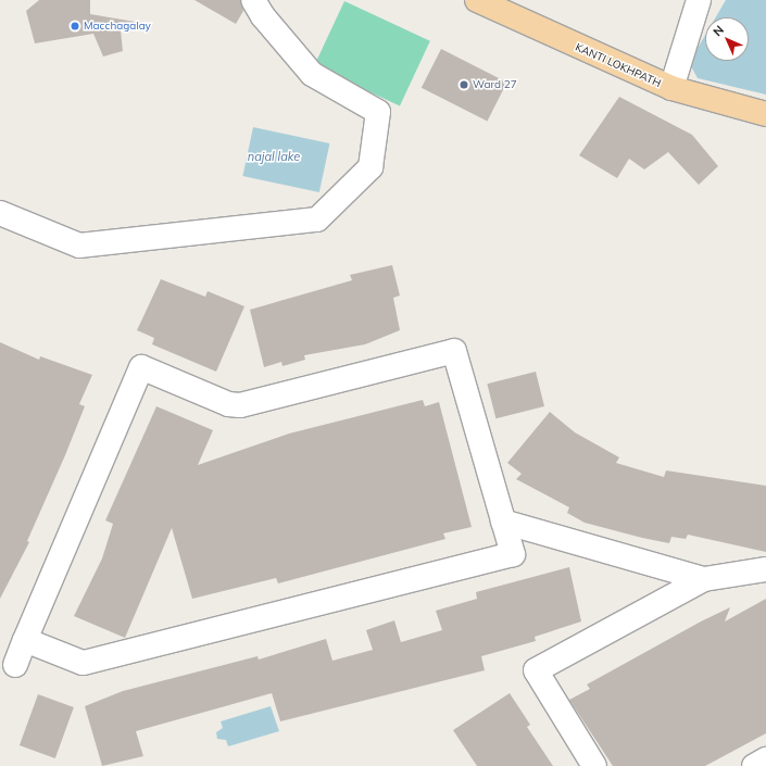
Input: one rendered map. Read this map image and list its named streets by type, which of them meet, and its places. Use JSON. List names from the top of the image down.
{
  "streets": {
    "main road": ["KANTI LOKHPATH"]
  },
  "water": ["najal lake"],
  "places": ["Macchagalay", "Ward 27"],
  "north": "top left"
}
